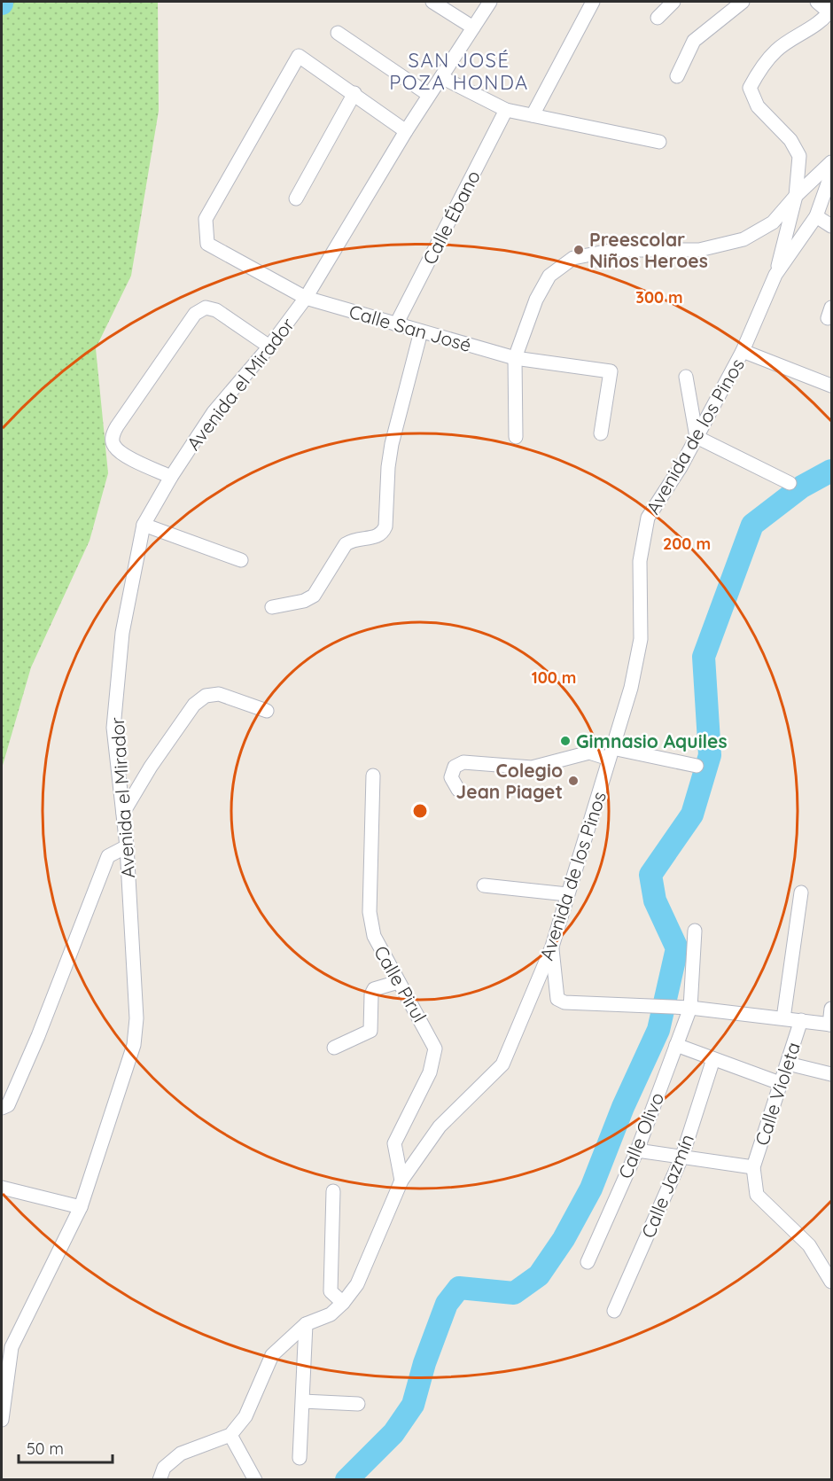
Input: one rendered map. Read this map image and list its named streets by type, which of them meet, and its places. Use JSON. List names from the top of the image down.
{
  "streets": {
    "street": [
      "Calle Ébano",
      "Calle San José",
      "Avenida el Mirador",
      "Avenida de los Pinos",
      "Calle Pirul",
      "Calle Violeta",
      "Calle Olivo",
      "Calle Jazmín"
    ]
  },
  "crossings": [
    ["Calle Ébano", "Calle San José"],
    ["Calle San José", "Avenida el Mirador"],
    ["Avenida de los Pinos", "Calle Pirul"]
  ],
  "districts": ["SAN JOSÉ POZA HONDA"],
  "places": ["Preescolar Niños Heroes", "Gimnasio Aquiles", "Colegio Jean Piaget"],
  "scale_bar": "50 m",
  "rings": ["300 m", "200 m", "100 m"]
}
